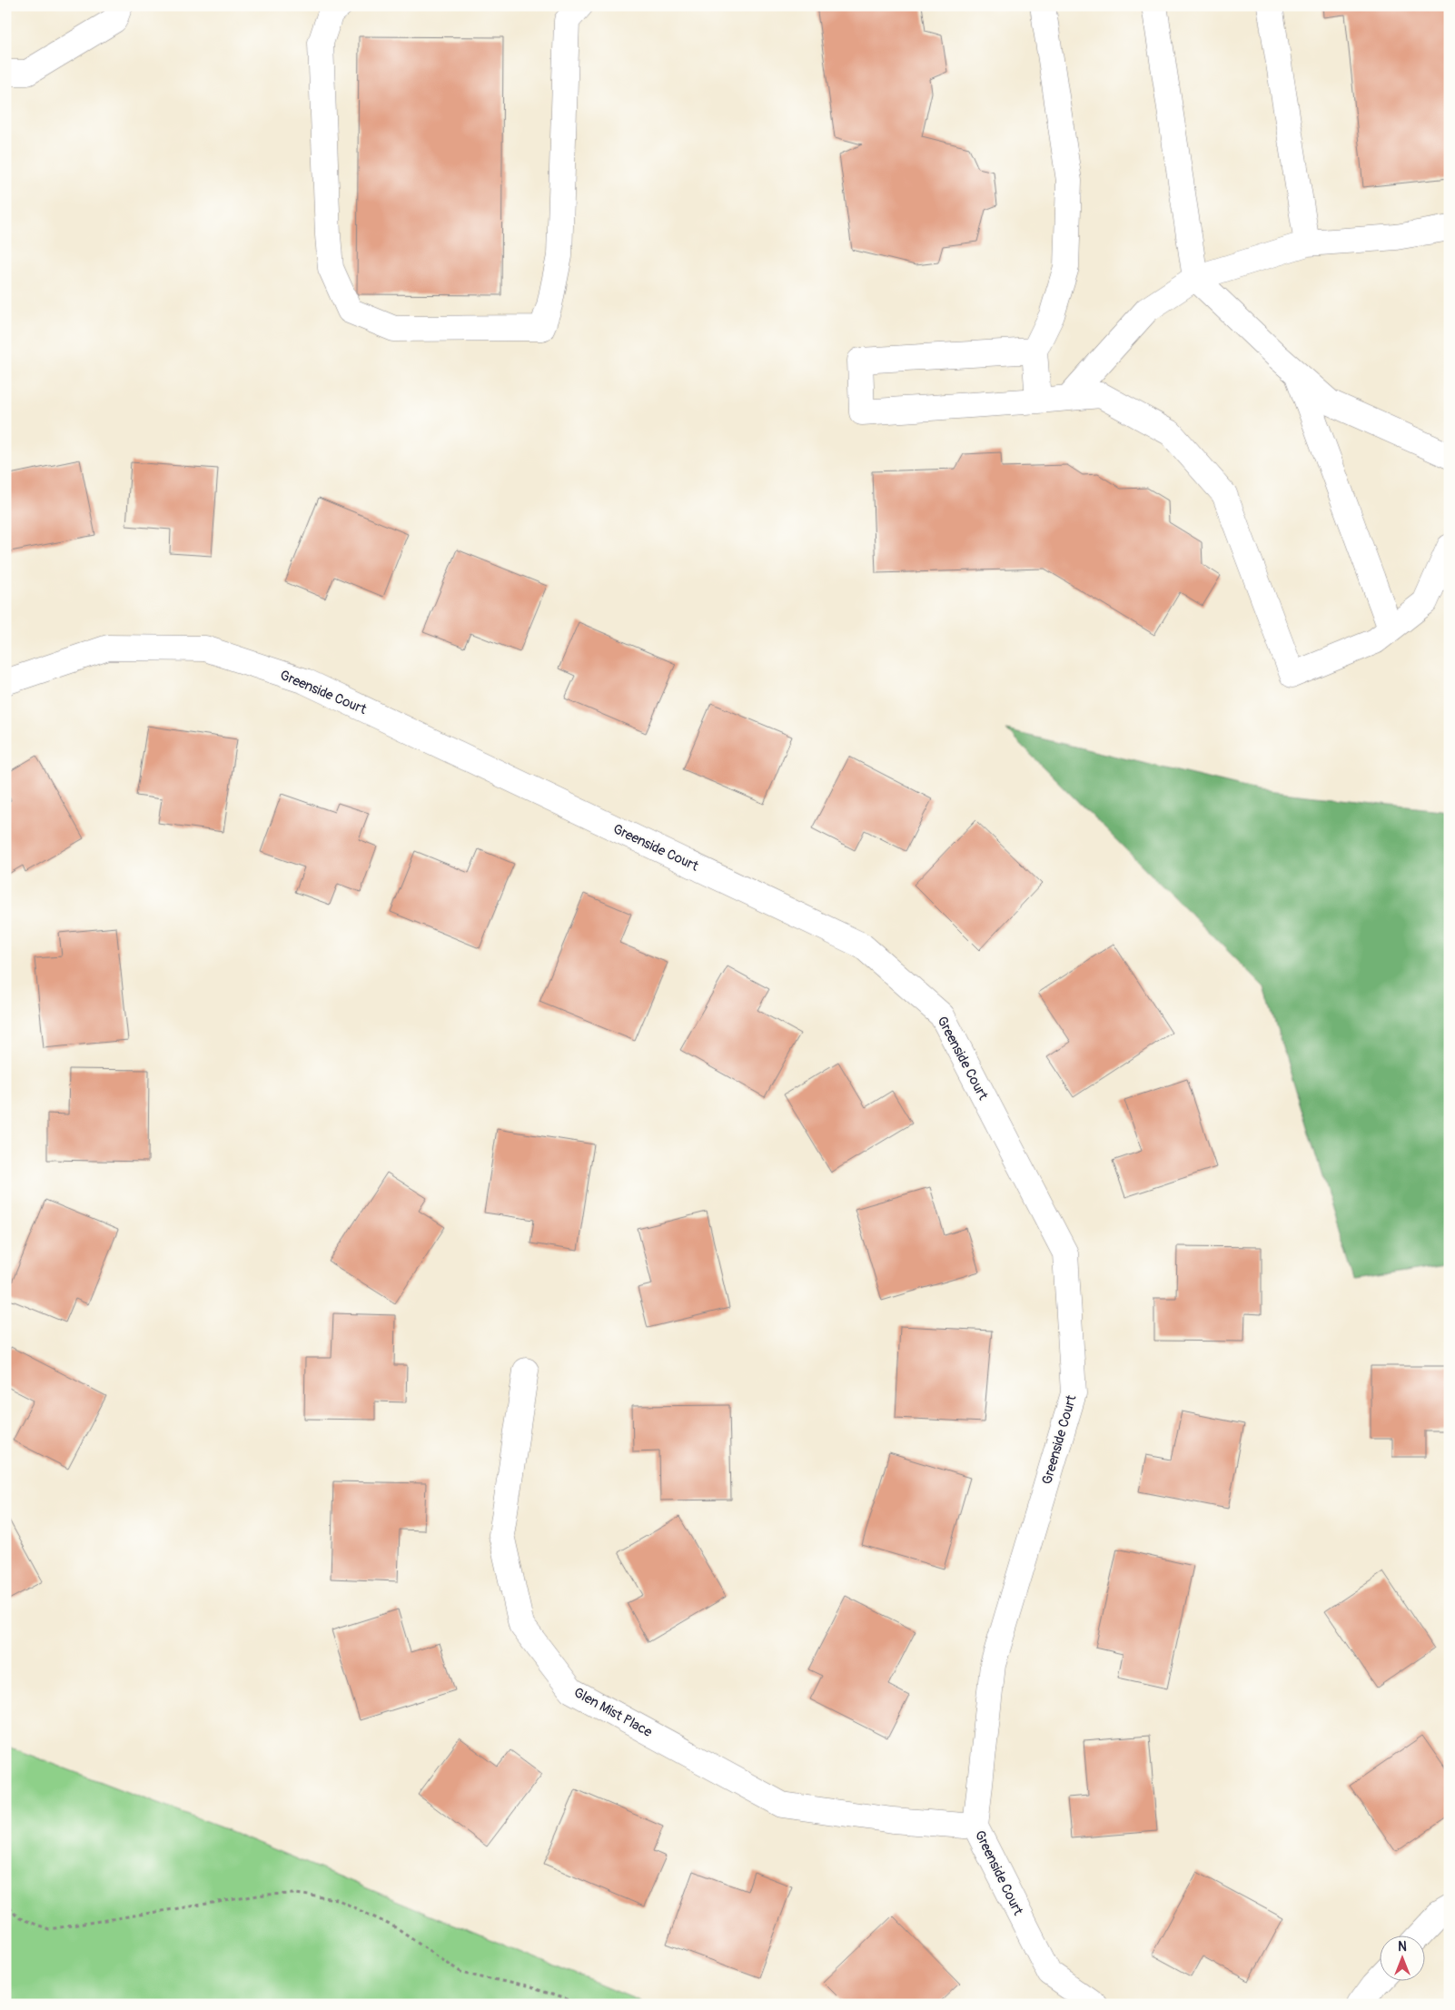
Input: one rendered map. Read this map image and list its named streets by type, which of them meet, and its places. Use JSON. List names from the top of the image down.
{
  "streets": {
    "street": ["Greenside Court", "Glen Mist Place"]
  },
  "crossings": [
    ["Greenside Court", "Glen Mist Place"]
  ],
  "north": "top"
}
